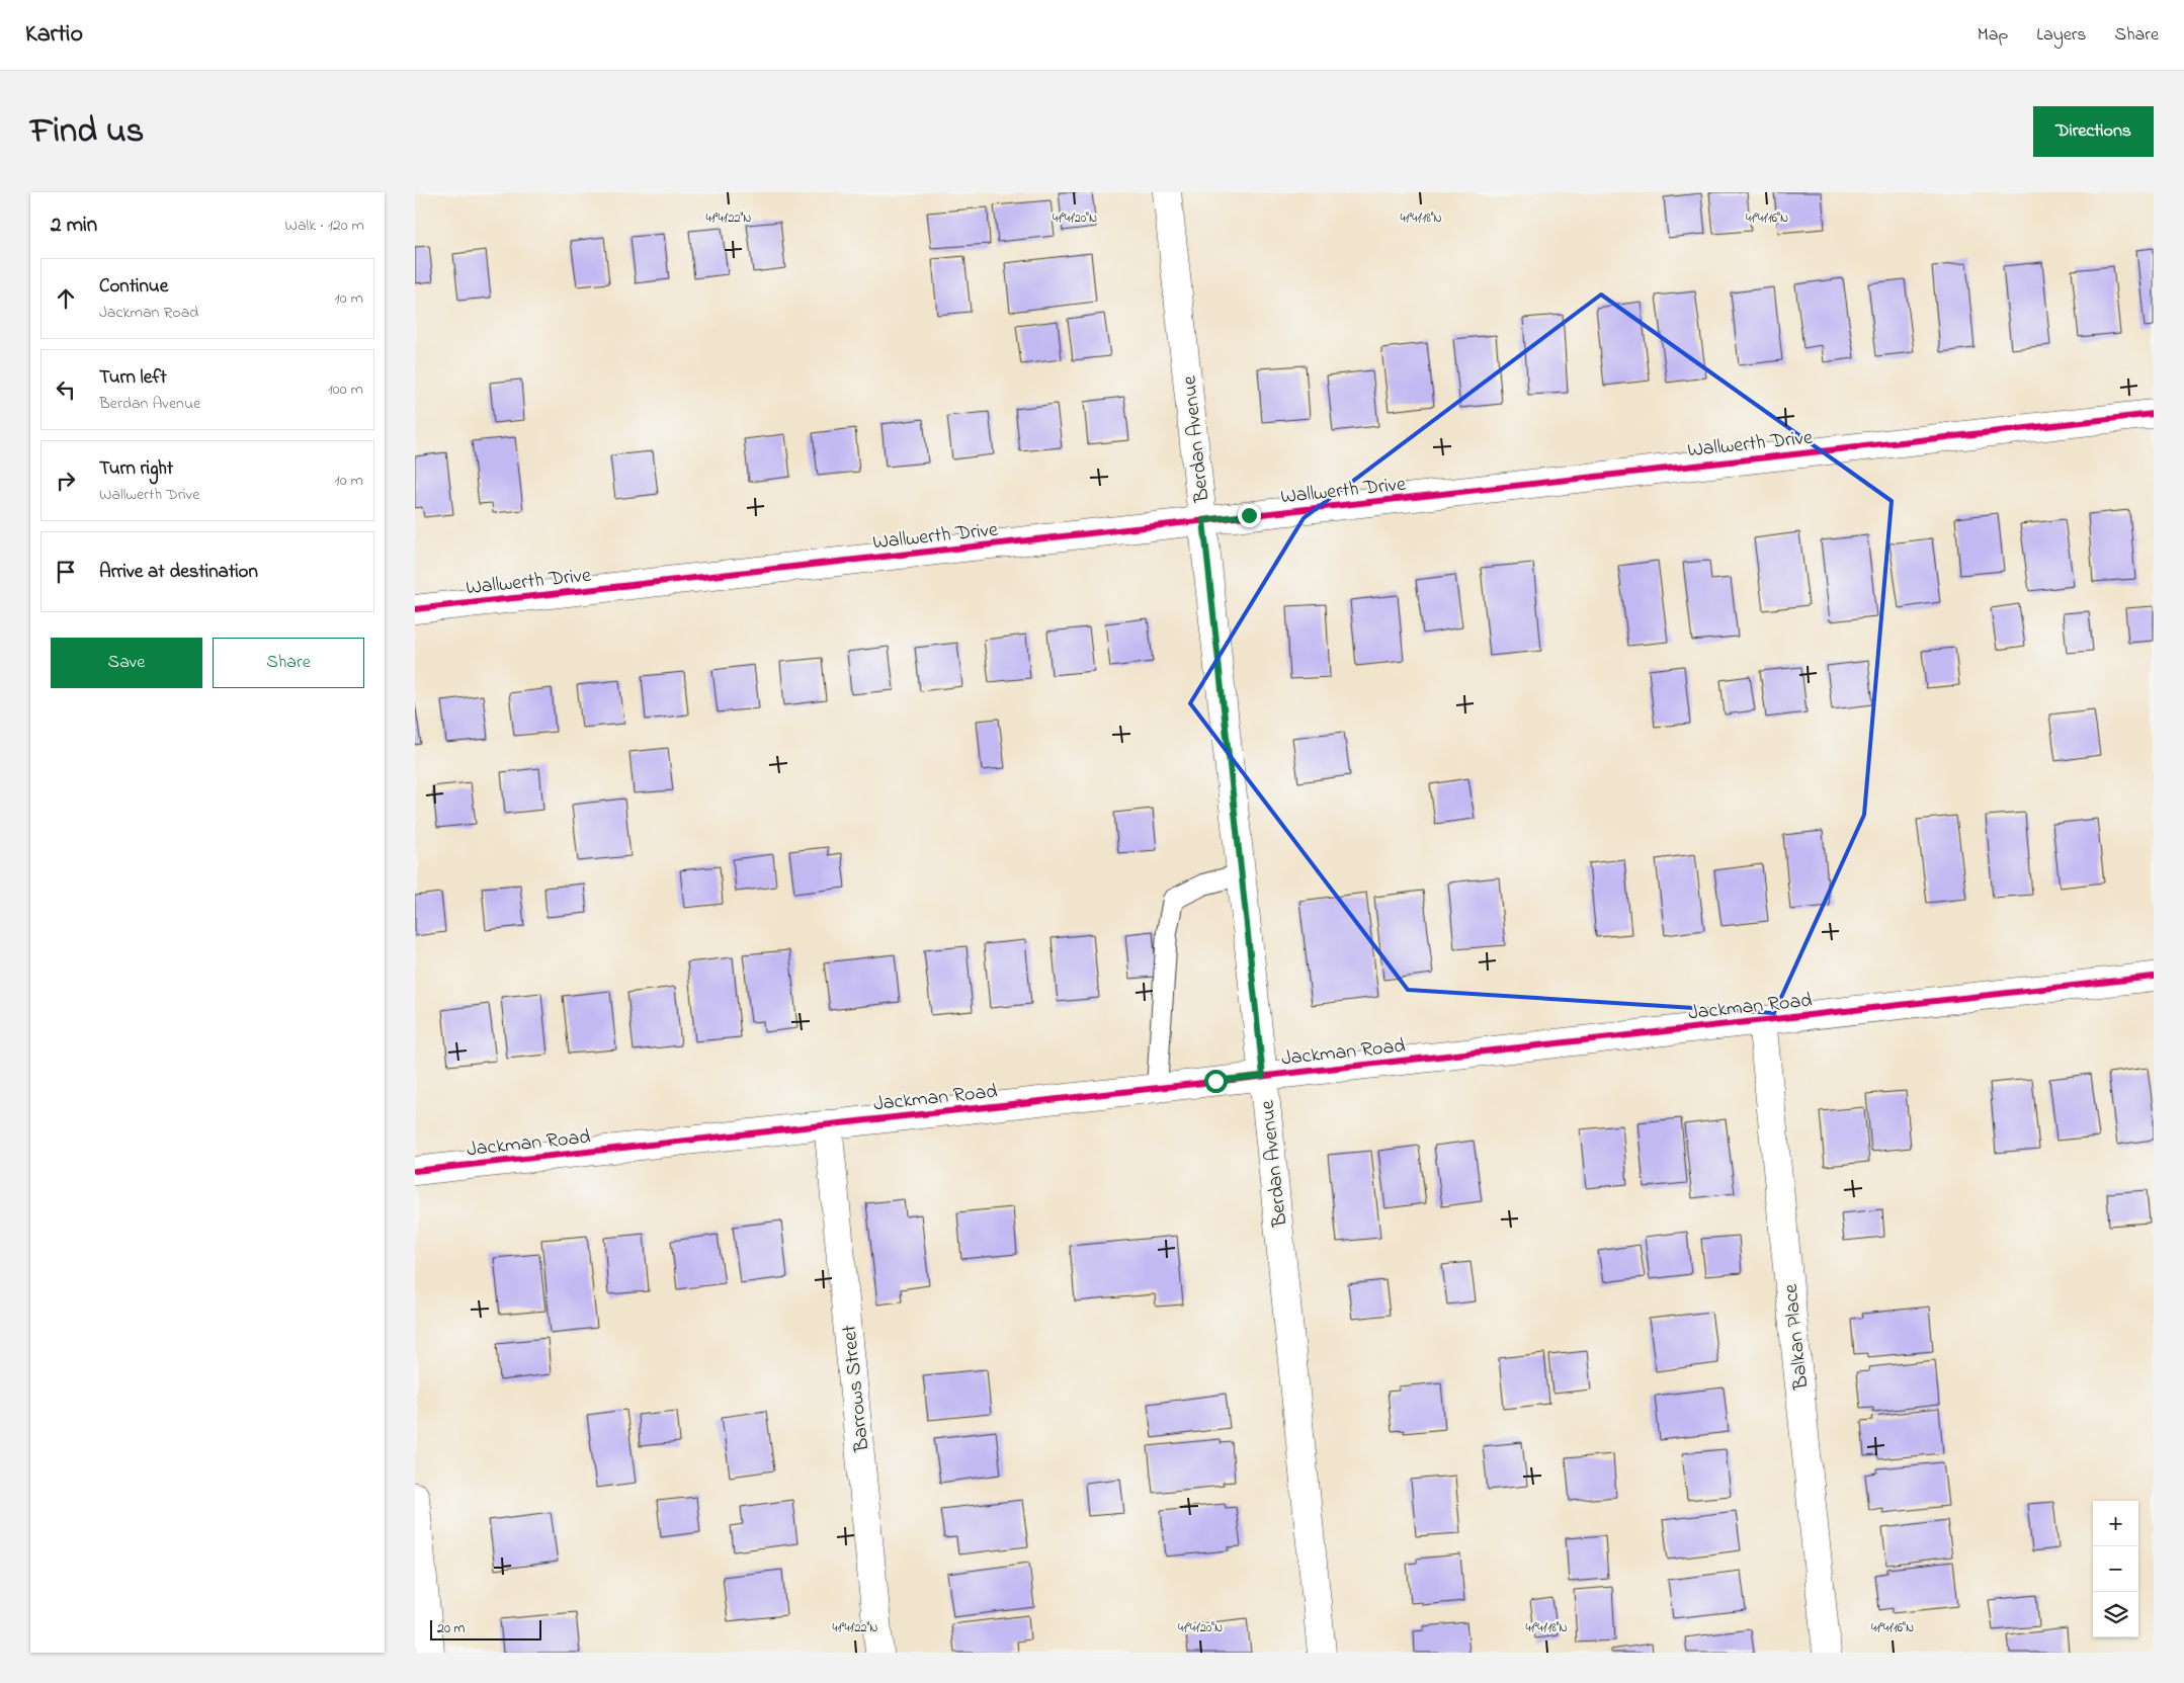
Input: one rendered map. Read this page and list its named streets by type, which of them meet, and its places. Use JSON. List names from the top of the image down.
{
  "streets": {
    "street": [
      "Berdan Avenue",
      "Wallwerth Drive",
      "Jackman Road",
      "Balkan Place",
      "Barrows Street"
    ]
  },
  "crossings": [
    ["Berdan Avenue", "Wallwerth Drive"],
    ["Berdan Avenue", "Jackman Road"],
    ["Jackman Road", "Balkan Place"],
    ["Jackman Road", "Barrows Street"]
  ],
  "scale_bar": "20 m",
  "page": {
    "header": "Kartio",
    "nav": ["Map", "Layers", "Share"],
    "title": "Find us",
    "buttons": [
      "Directions",
      ["Save", "Share"]
    ],
    "heading": ["2 min", "Walk · 120 m"],
    "list": [
      ["Continue", "Jackman Road", "10 m"],
      ["Turn left", "Berdan Avenue", "100 m"],
      ["Turn right", "Wallwerth Drive", "10 m"],
      "Arrive at destination"
    ],
    "map_buttons": ["+", "−"],
    "scale": "20 m"
  },
  "coordinates": [
    "41°41'22\"N",
    "41°41'20\"N",
    "41°41'18\"N",
    "41°41'16\"N"
  ]
}
